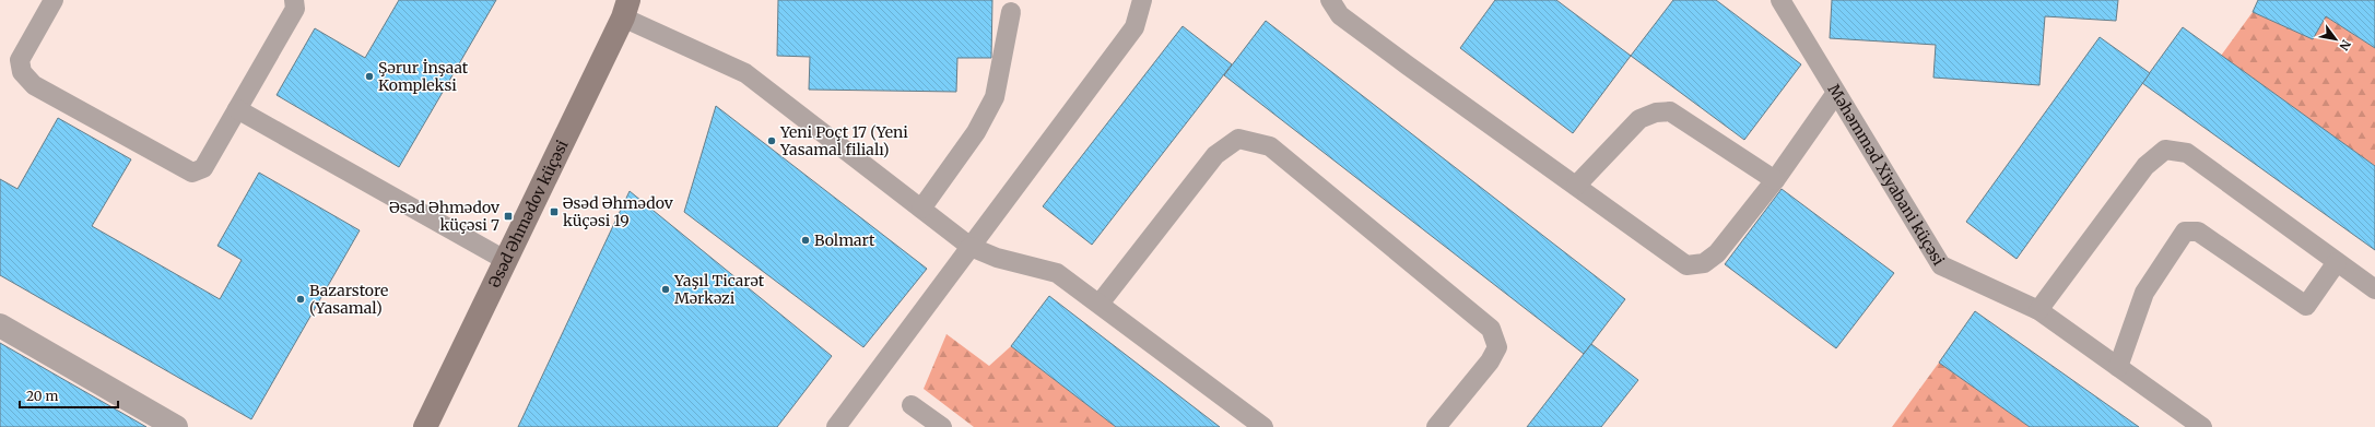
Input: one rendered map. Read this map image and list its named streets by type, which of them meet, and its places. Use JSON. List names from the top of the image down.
{
  "streets": {
    "street": ["Əsəd Əhmədov küçəsi"],
    "lane": ["Məhəmməd Xiyabani küçəsi"]
  },
  "places": {
    "other": [
      "Şərur İnşaat Kompleksi",
      "Yeni Poçt 17 (Yeni Yasamal filialı)",
      "Bolmart",
      "Yaşıl Ticarət Mərkəzi",
      "Bazarstore (Yasamal)"
    ],
    "transit": ["Əsəd Əhmədov küçəsi 19", "Əsəd Əhmədov küçəsi 7"]
  },
  "scale_bar": "20 m",
  "north": "bottom right"
}
